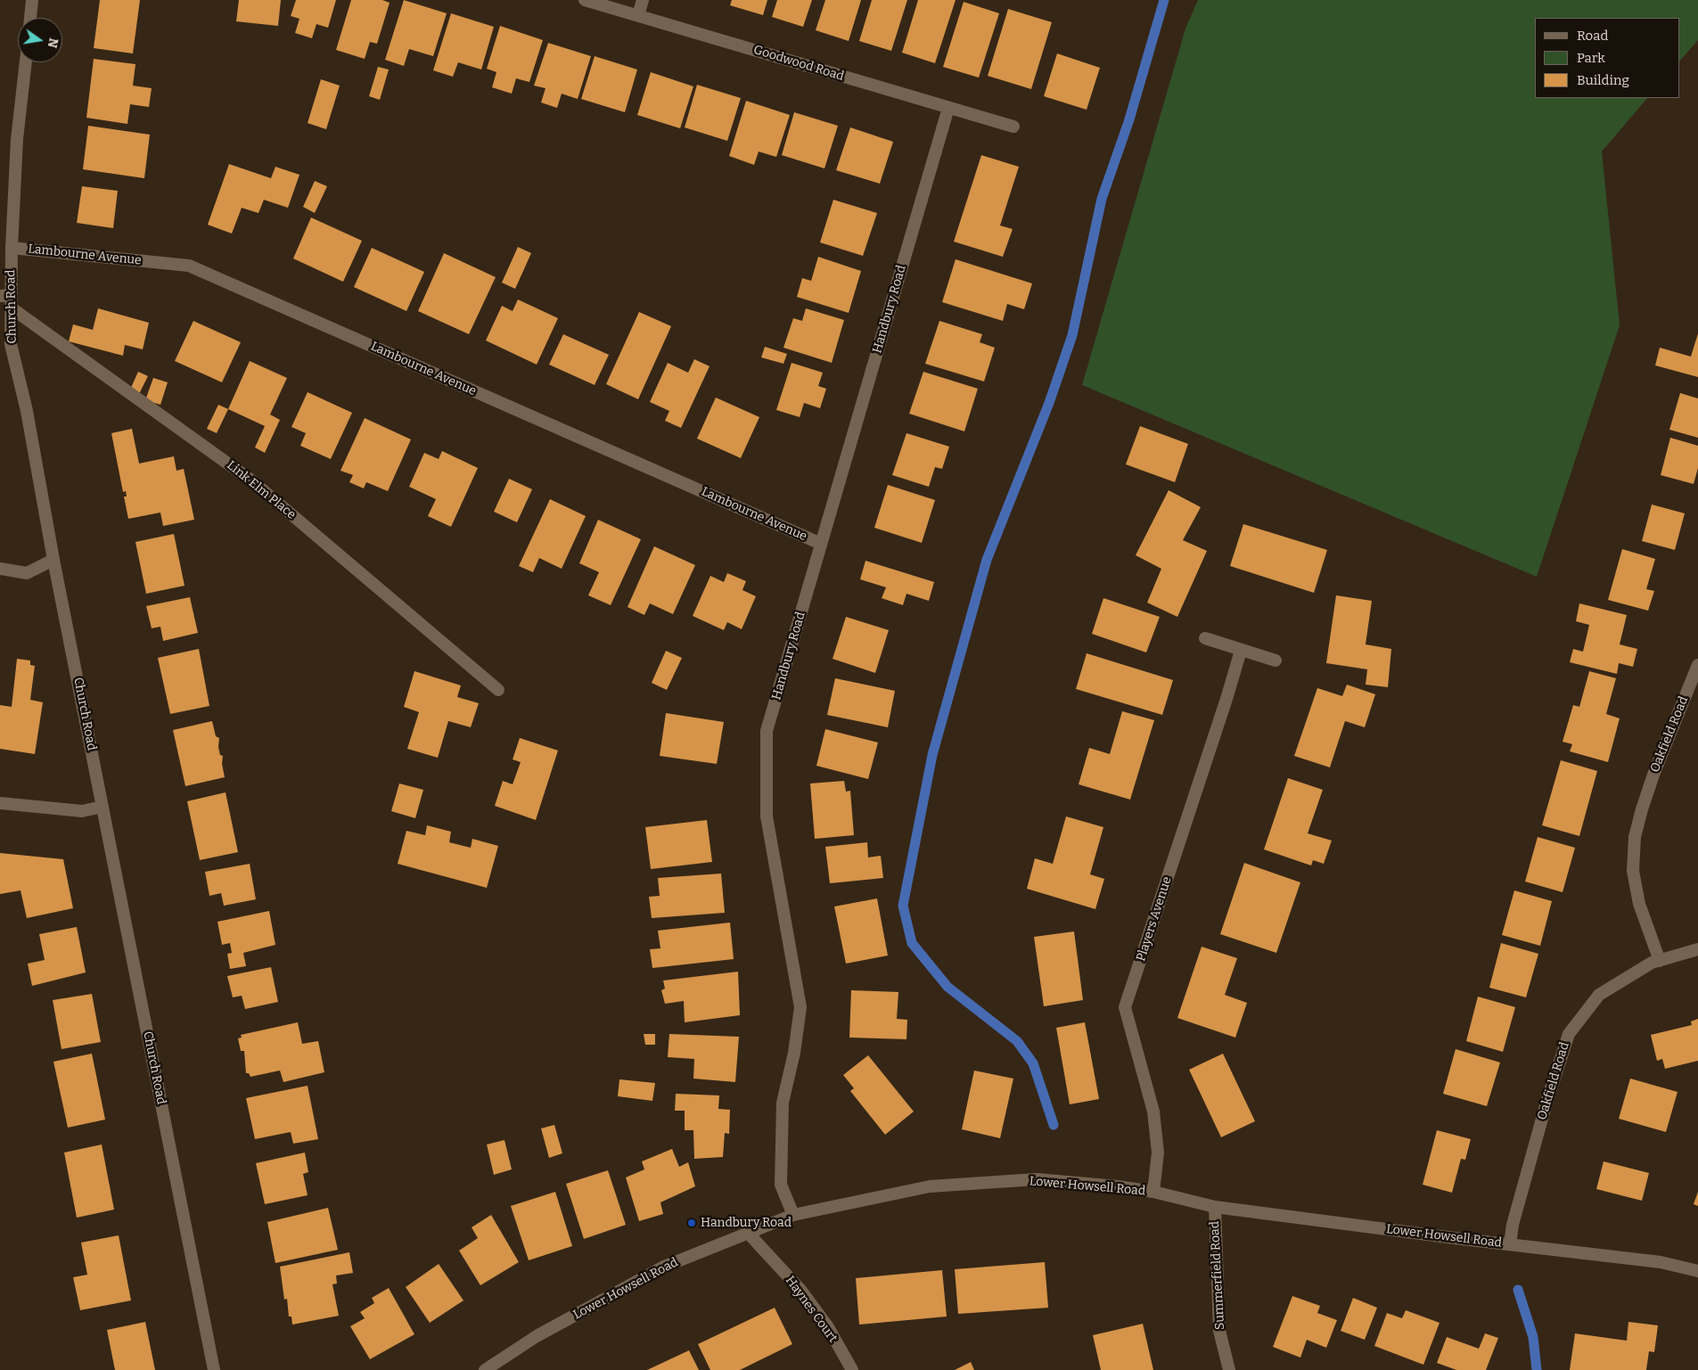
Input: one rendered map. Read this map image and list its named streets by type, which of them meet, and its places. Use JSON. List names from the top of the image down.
{
  "streets": {
    "street": [
      "Goodwood Road",
      "Lambourne Avenue",
      "Church Road",
      "Handbury Road",
      "Link Elm Place",
      "Oakfield Road",
      "Players Avenue",
      "Lower Howsell Road",
      "Summerfield Road",
      "Haynes Court"
    ]
  },
  "crossings": [
    ["Goodwood Road", "Handbury Road"],
    ["Lambourne Avenue", "Church Road"],
    ["Lambourne Avenue", "Handbury Road"],
    ["Church Road", "Link Elm Place"],
    ["Handbury Road", "Lower Howsell Road"],
    ["Oakfield Road", "Lower Howsell Road"],
    ["Players Avenue", "Lower Howsell Road"],
    ["Lower Howsell Road", "Summerfield Road"],
    ["Lower Howsell Road", "Haynes Court"]
  ],
  "places": ["Handbury Road"],
  "legend": ["Road", "Park", "Building"],
  "north": "right"
}
